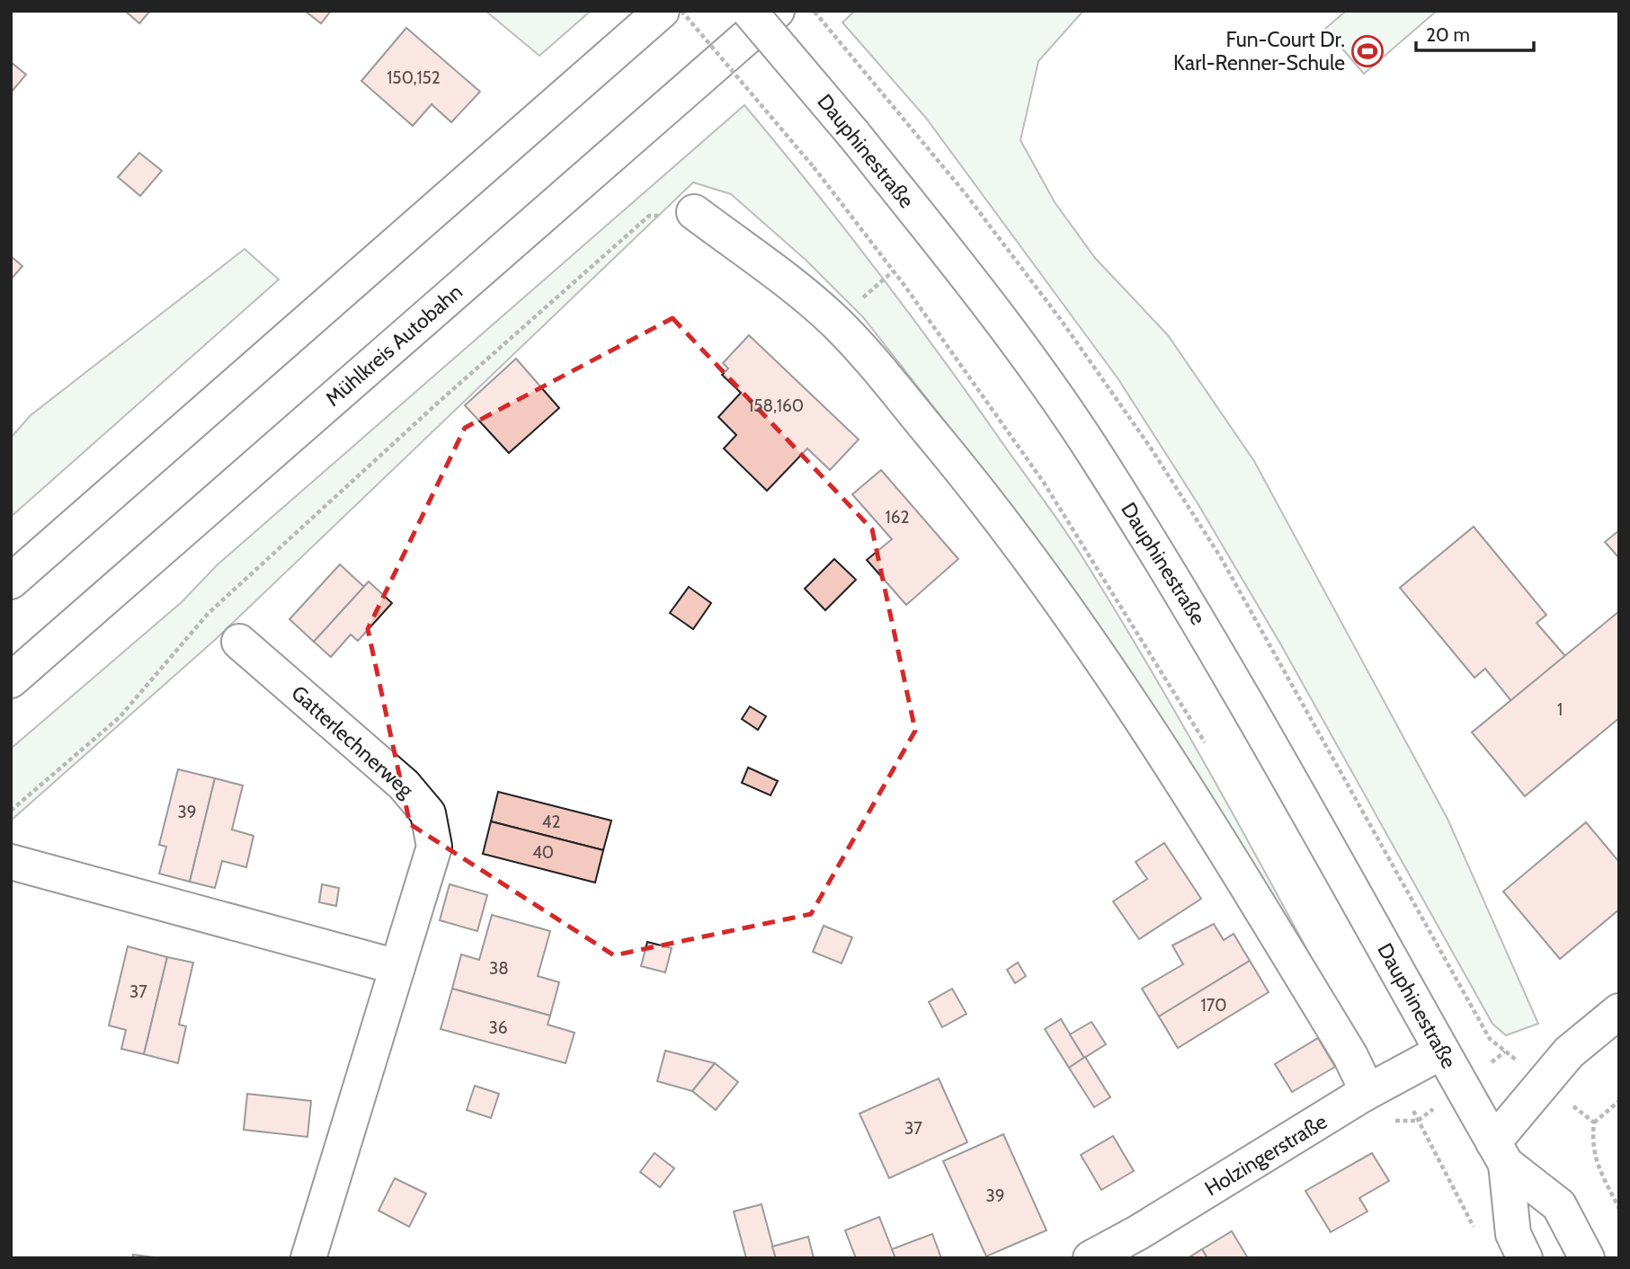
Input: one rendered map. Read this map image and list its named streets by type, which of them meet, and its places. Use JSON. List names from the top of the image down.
{
  "streets": {
    "main road": [
      "Dauphinestraße",
      "Mühlkreis Autobahn",
      "Gatterlechnerweg",
      "Holzingerstraße"
    ]
  },
  "crossings": [
    ["Dauphinestraße", "Holzingerstraße"]
  ],
  "places": {
    "sports": ["Fun-Court Dr. Karl-Renner-Schule"]
  },
  "house_numbers": [
    "150,152",
    "158,160",
    "162",
    "1",
    "39",
    "42",
    "40",
    "38",
    "37",
    "170",
    "36",
    "37",
    "39"
  ],
  "scale_bar": "20 m"
}
